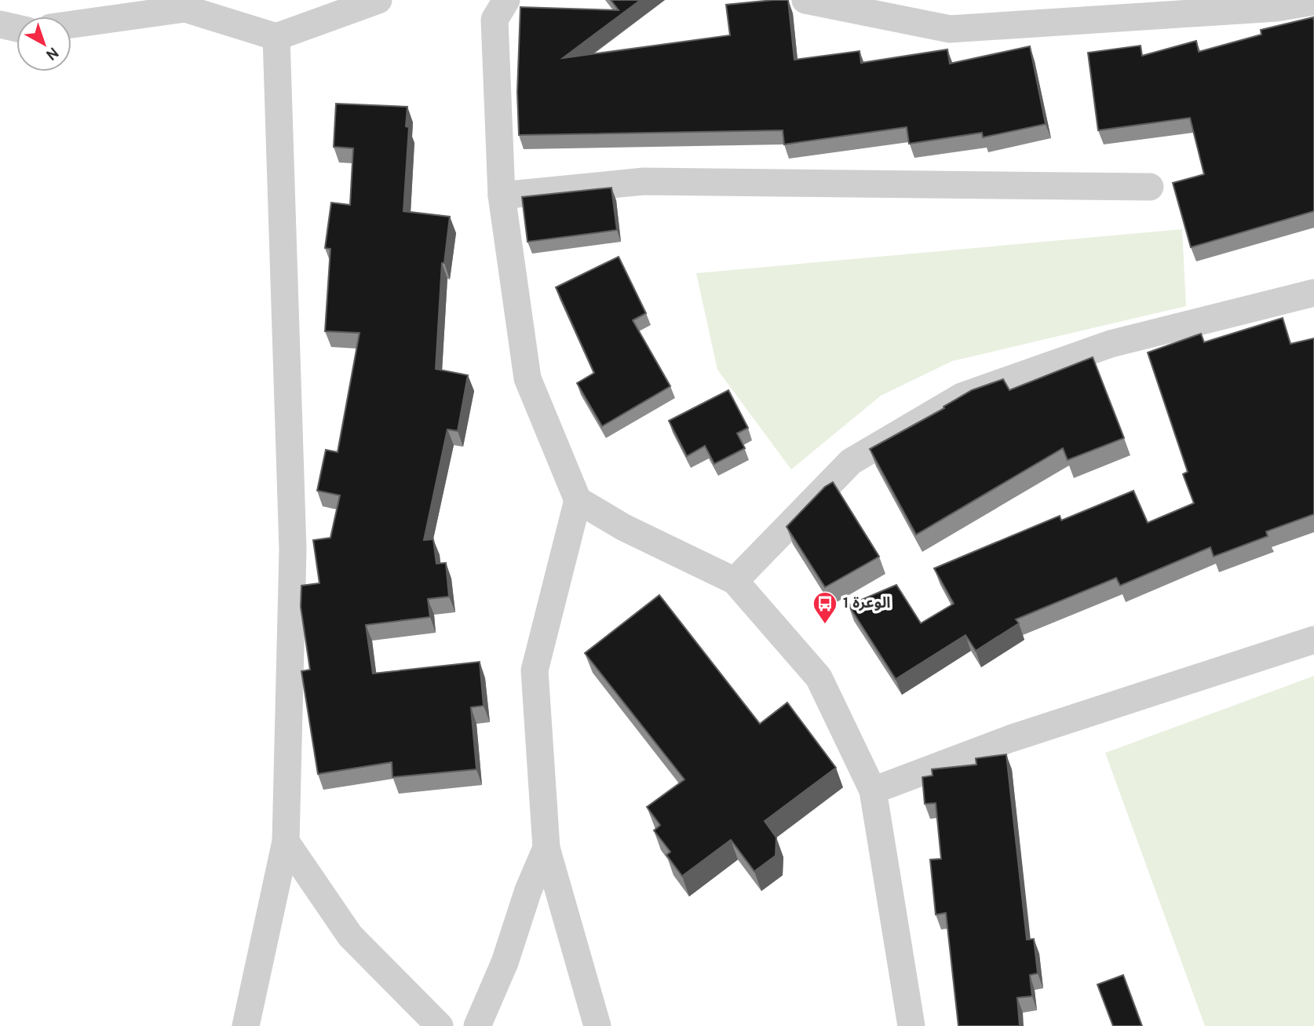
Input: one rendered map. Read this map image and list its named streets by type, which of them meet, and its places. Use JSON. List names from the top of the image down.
{
  "places": {
    "bus stop": ["الوعرة 1"]
  },
  "north": "bottom right"
}
